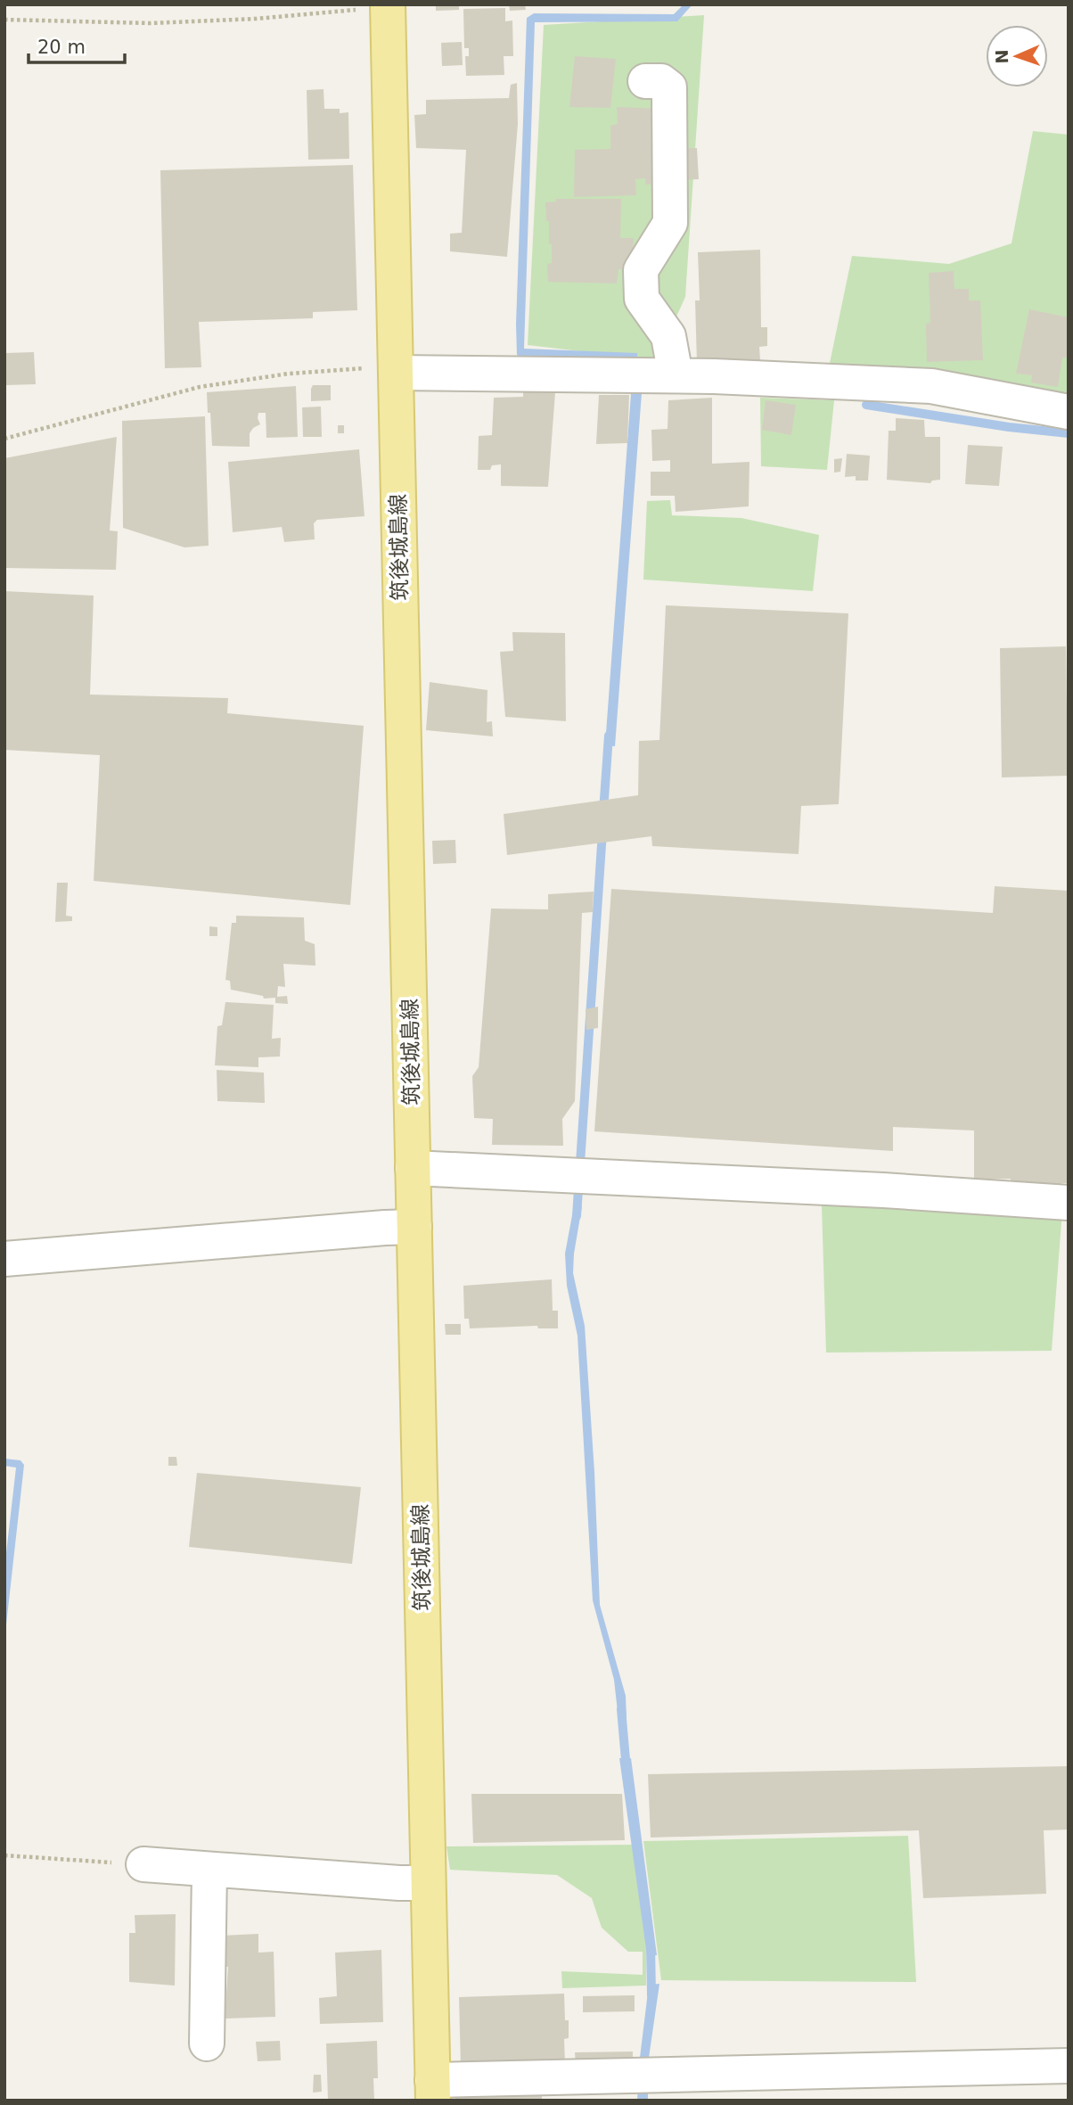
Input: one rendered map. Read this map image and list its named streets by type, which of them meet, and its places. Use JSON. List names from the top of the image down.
{
  "streets": {
    "main road": ["筑後城島線"]
  },
  "scale_bar": "20 m",
  "north": "left"
}
